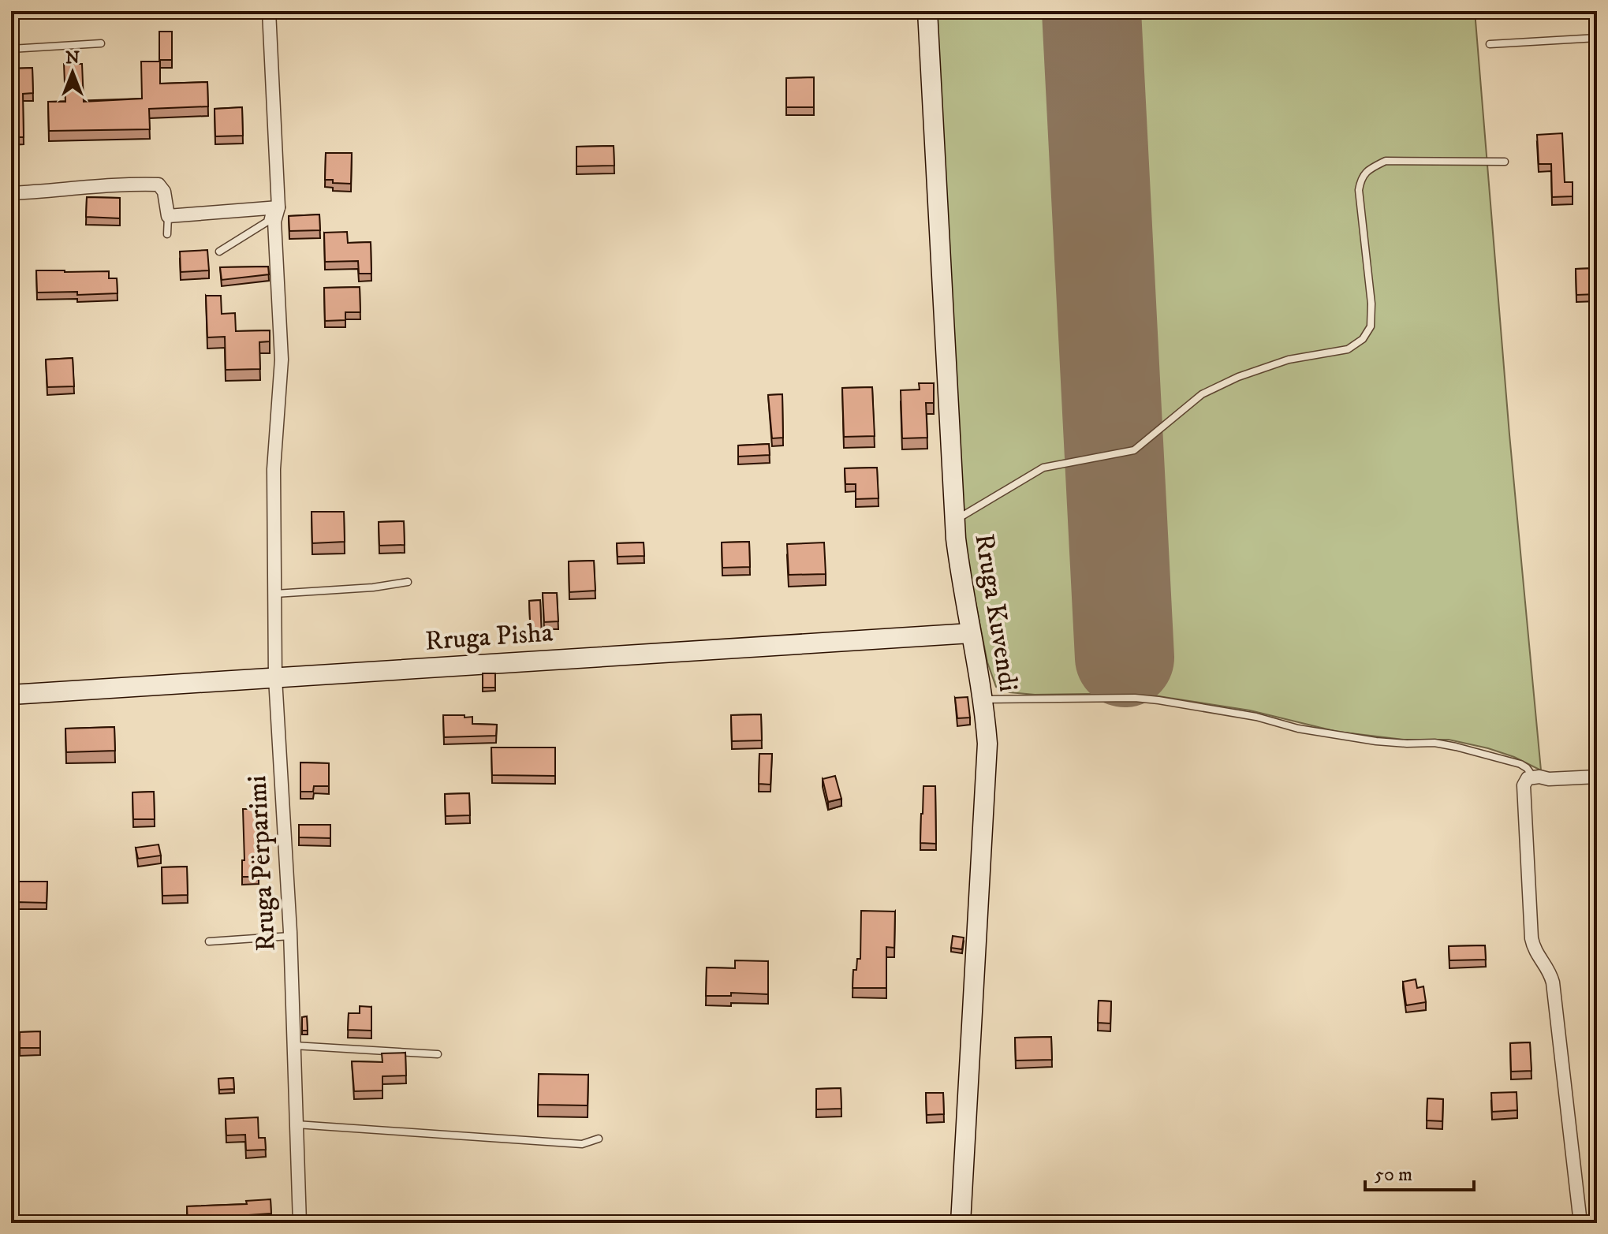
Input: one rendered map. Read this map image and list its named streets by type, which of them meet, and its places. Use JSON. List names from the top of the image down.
{
  "streets": {
    "street": ["Rruga Kuvendi", "Rruga Pisha", "Rruga Përparimi"]
  },
  "crossings": [
    ["Rruga Kuvendi", "Rruga Pisha"],
    ["Rruga Pisha", "Rruga Përparimi"]
  ],
  "scale_bar": "50 m",
  "north": "top"
}
